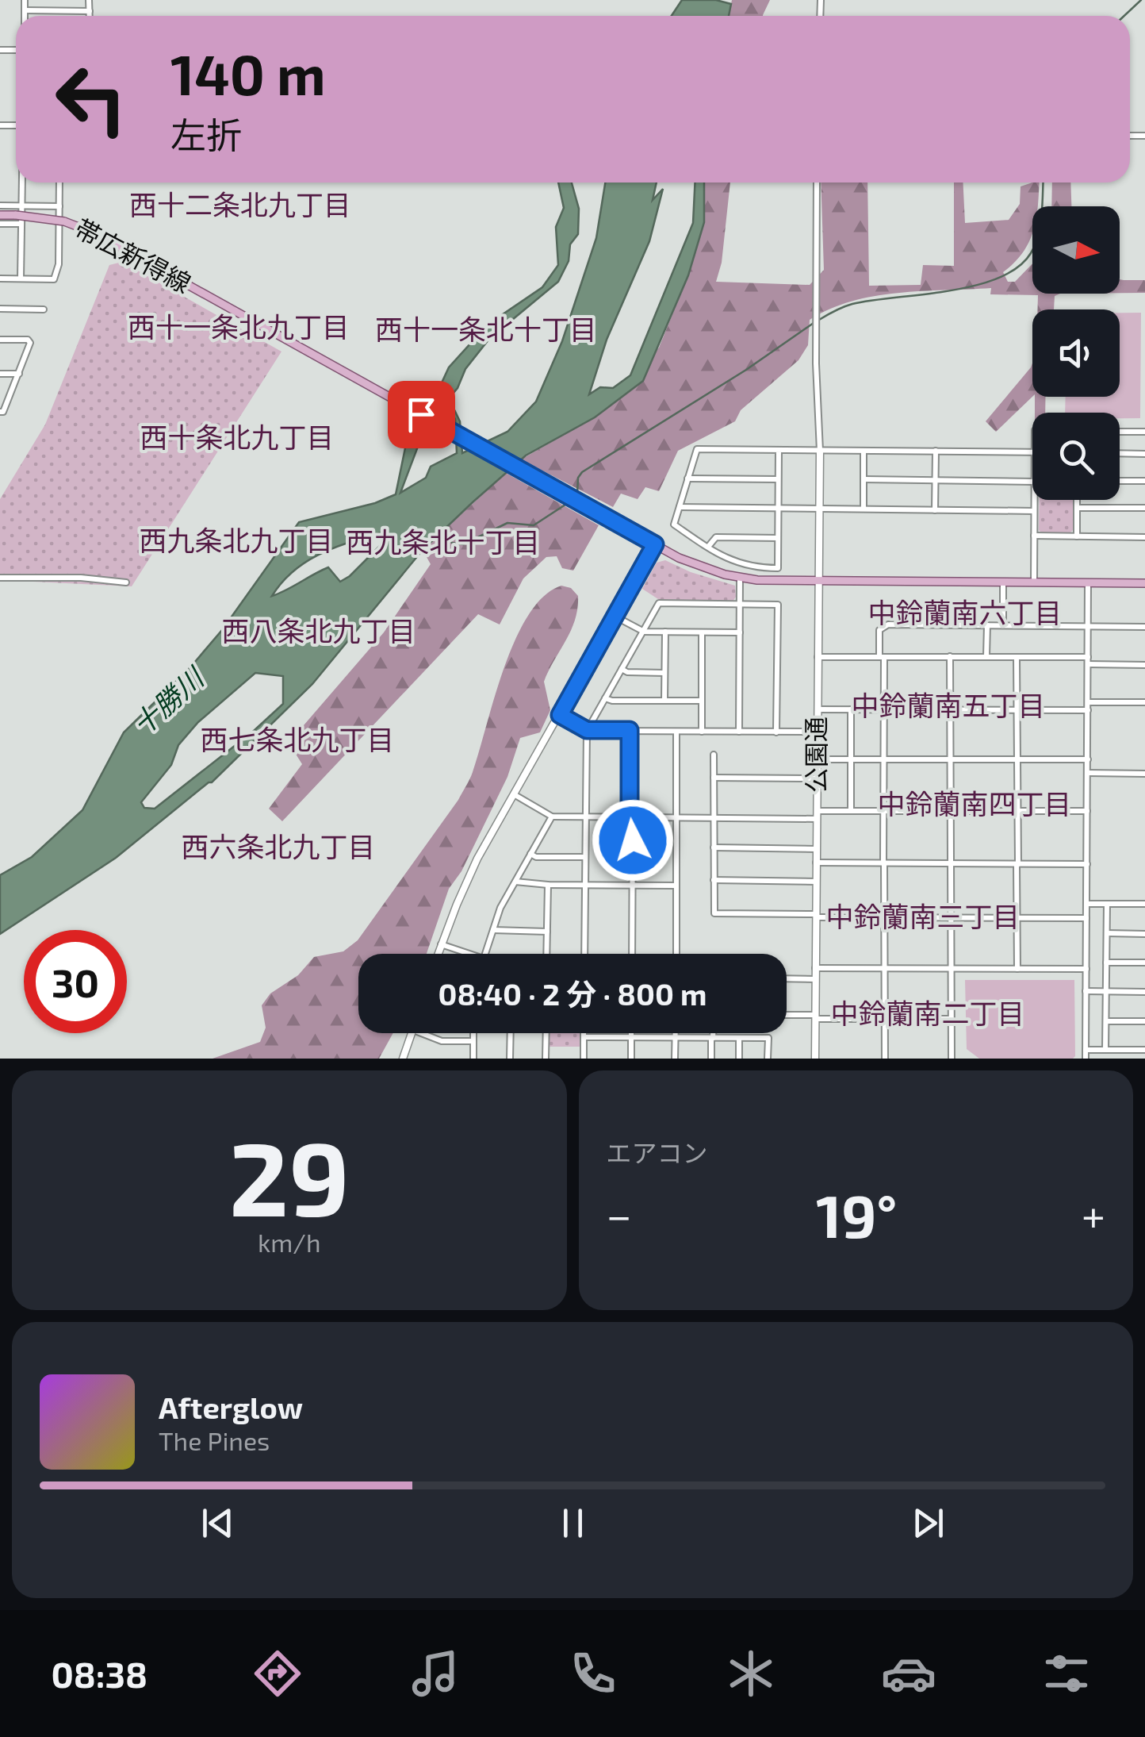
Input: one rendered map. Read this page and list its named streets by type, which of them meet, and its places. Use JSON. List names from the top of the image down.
{
  "streets": {
    "main road": ["帯広新得線"],
    "street": ["公園通"]
  },
  "crossings": [
    ["帯広新得線", "公園通"]
  ],
  "districts": [
    "西十二条北九丁目",
    "西十一条北九丁目",
    "西十一条北十丁目",
    "西十条北九丁目",
    "西九条北九丁目",
    "西九条北十丁目",
    "中鈴蘭南六丁目",
    "西八条北九丁目",
    "中鈴蘭南五丁目",
    "西七条北九丁目",
    "中鈴蘭南四丁目",
    "西六条北九丁目",
    "中鈴蘭南三丁目",
    "中鈴蘭南二丁目"
  ],
  "water": ["十勝川"],
  "north": "right",
  "page": {
    "turn": ["140 m", "左折"],
    "limit": "30",
    "trip": "08:40 · 2 分 · 800 m",
    "tile": [
      ["29", "km/h"],
      "エアコン"
    ],
    "heat": ["−", "19°", "+"],
    "song": ["Afterglow", "The Pines"],
    "tabs": "08:38"
  }
}
